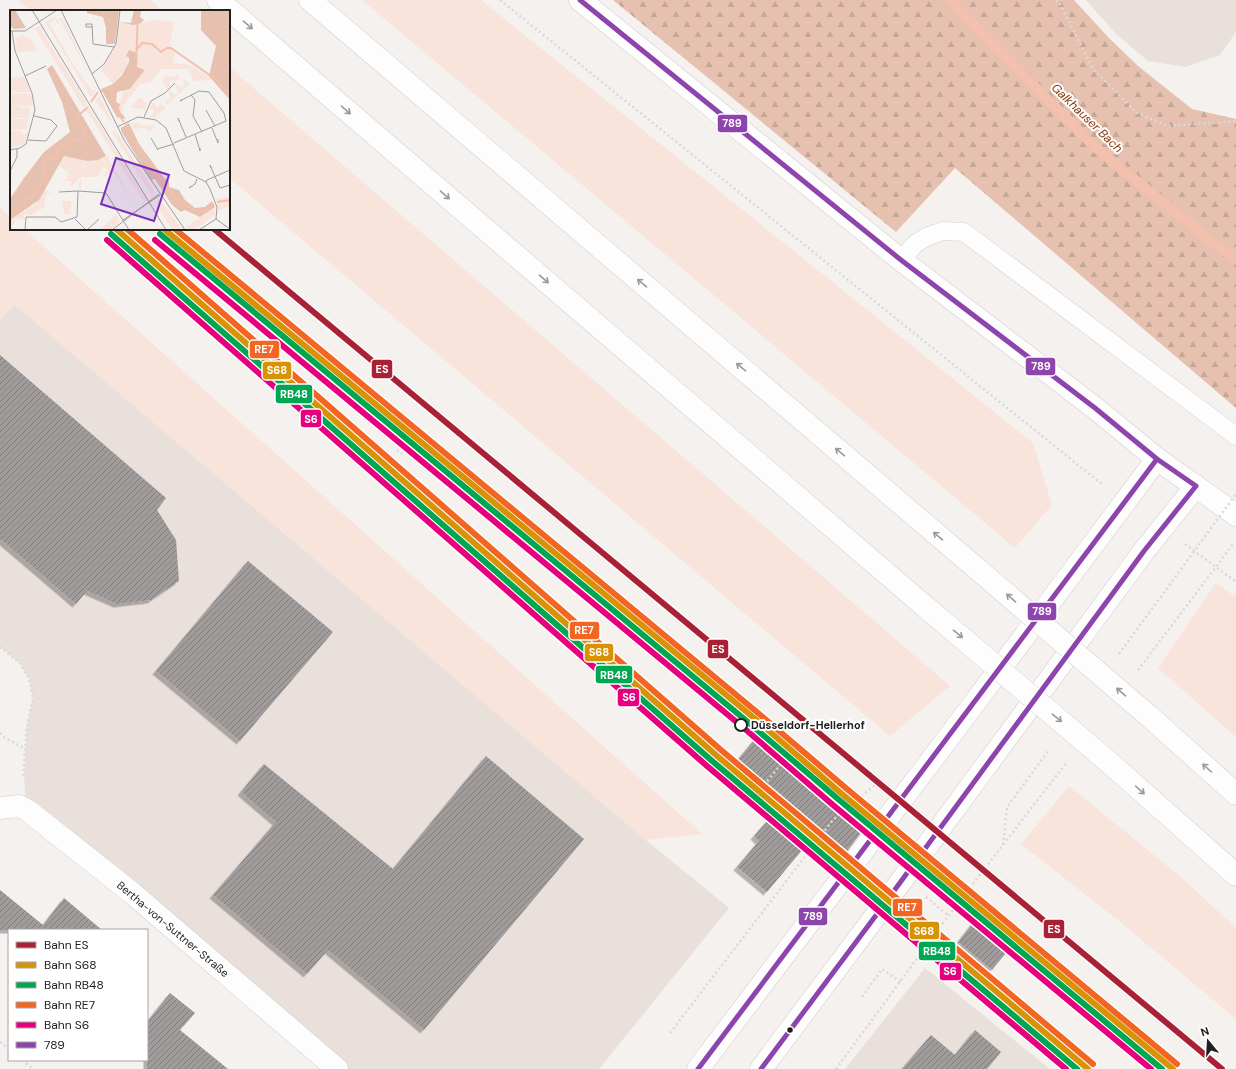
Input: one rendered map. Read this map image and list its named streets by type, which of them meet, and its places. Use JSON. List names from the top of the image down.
{
  "streets": {
    "main road": ["Bertha-von-Suttner-Straße"]
  },
  "water": ["Galkhauser Bach"],
  "places": ["Düsseldorf-Hellerhof"],
  "lines": [
    "transit line 789",
    "rail line ES",
    "rail line S68",
    "rail line RE7",
    "rail line RB48",
    "rail line S6"
  ],
  "legend": [
    "Bahn ES",
    "Bahn S68",
    "Bahn RB48",
    "Bahn RE7",
    "Bahn S6",
    "789"
  ],
  "north": "top"
}
